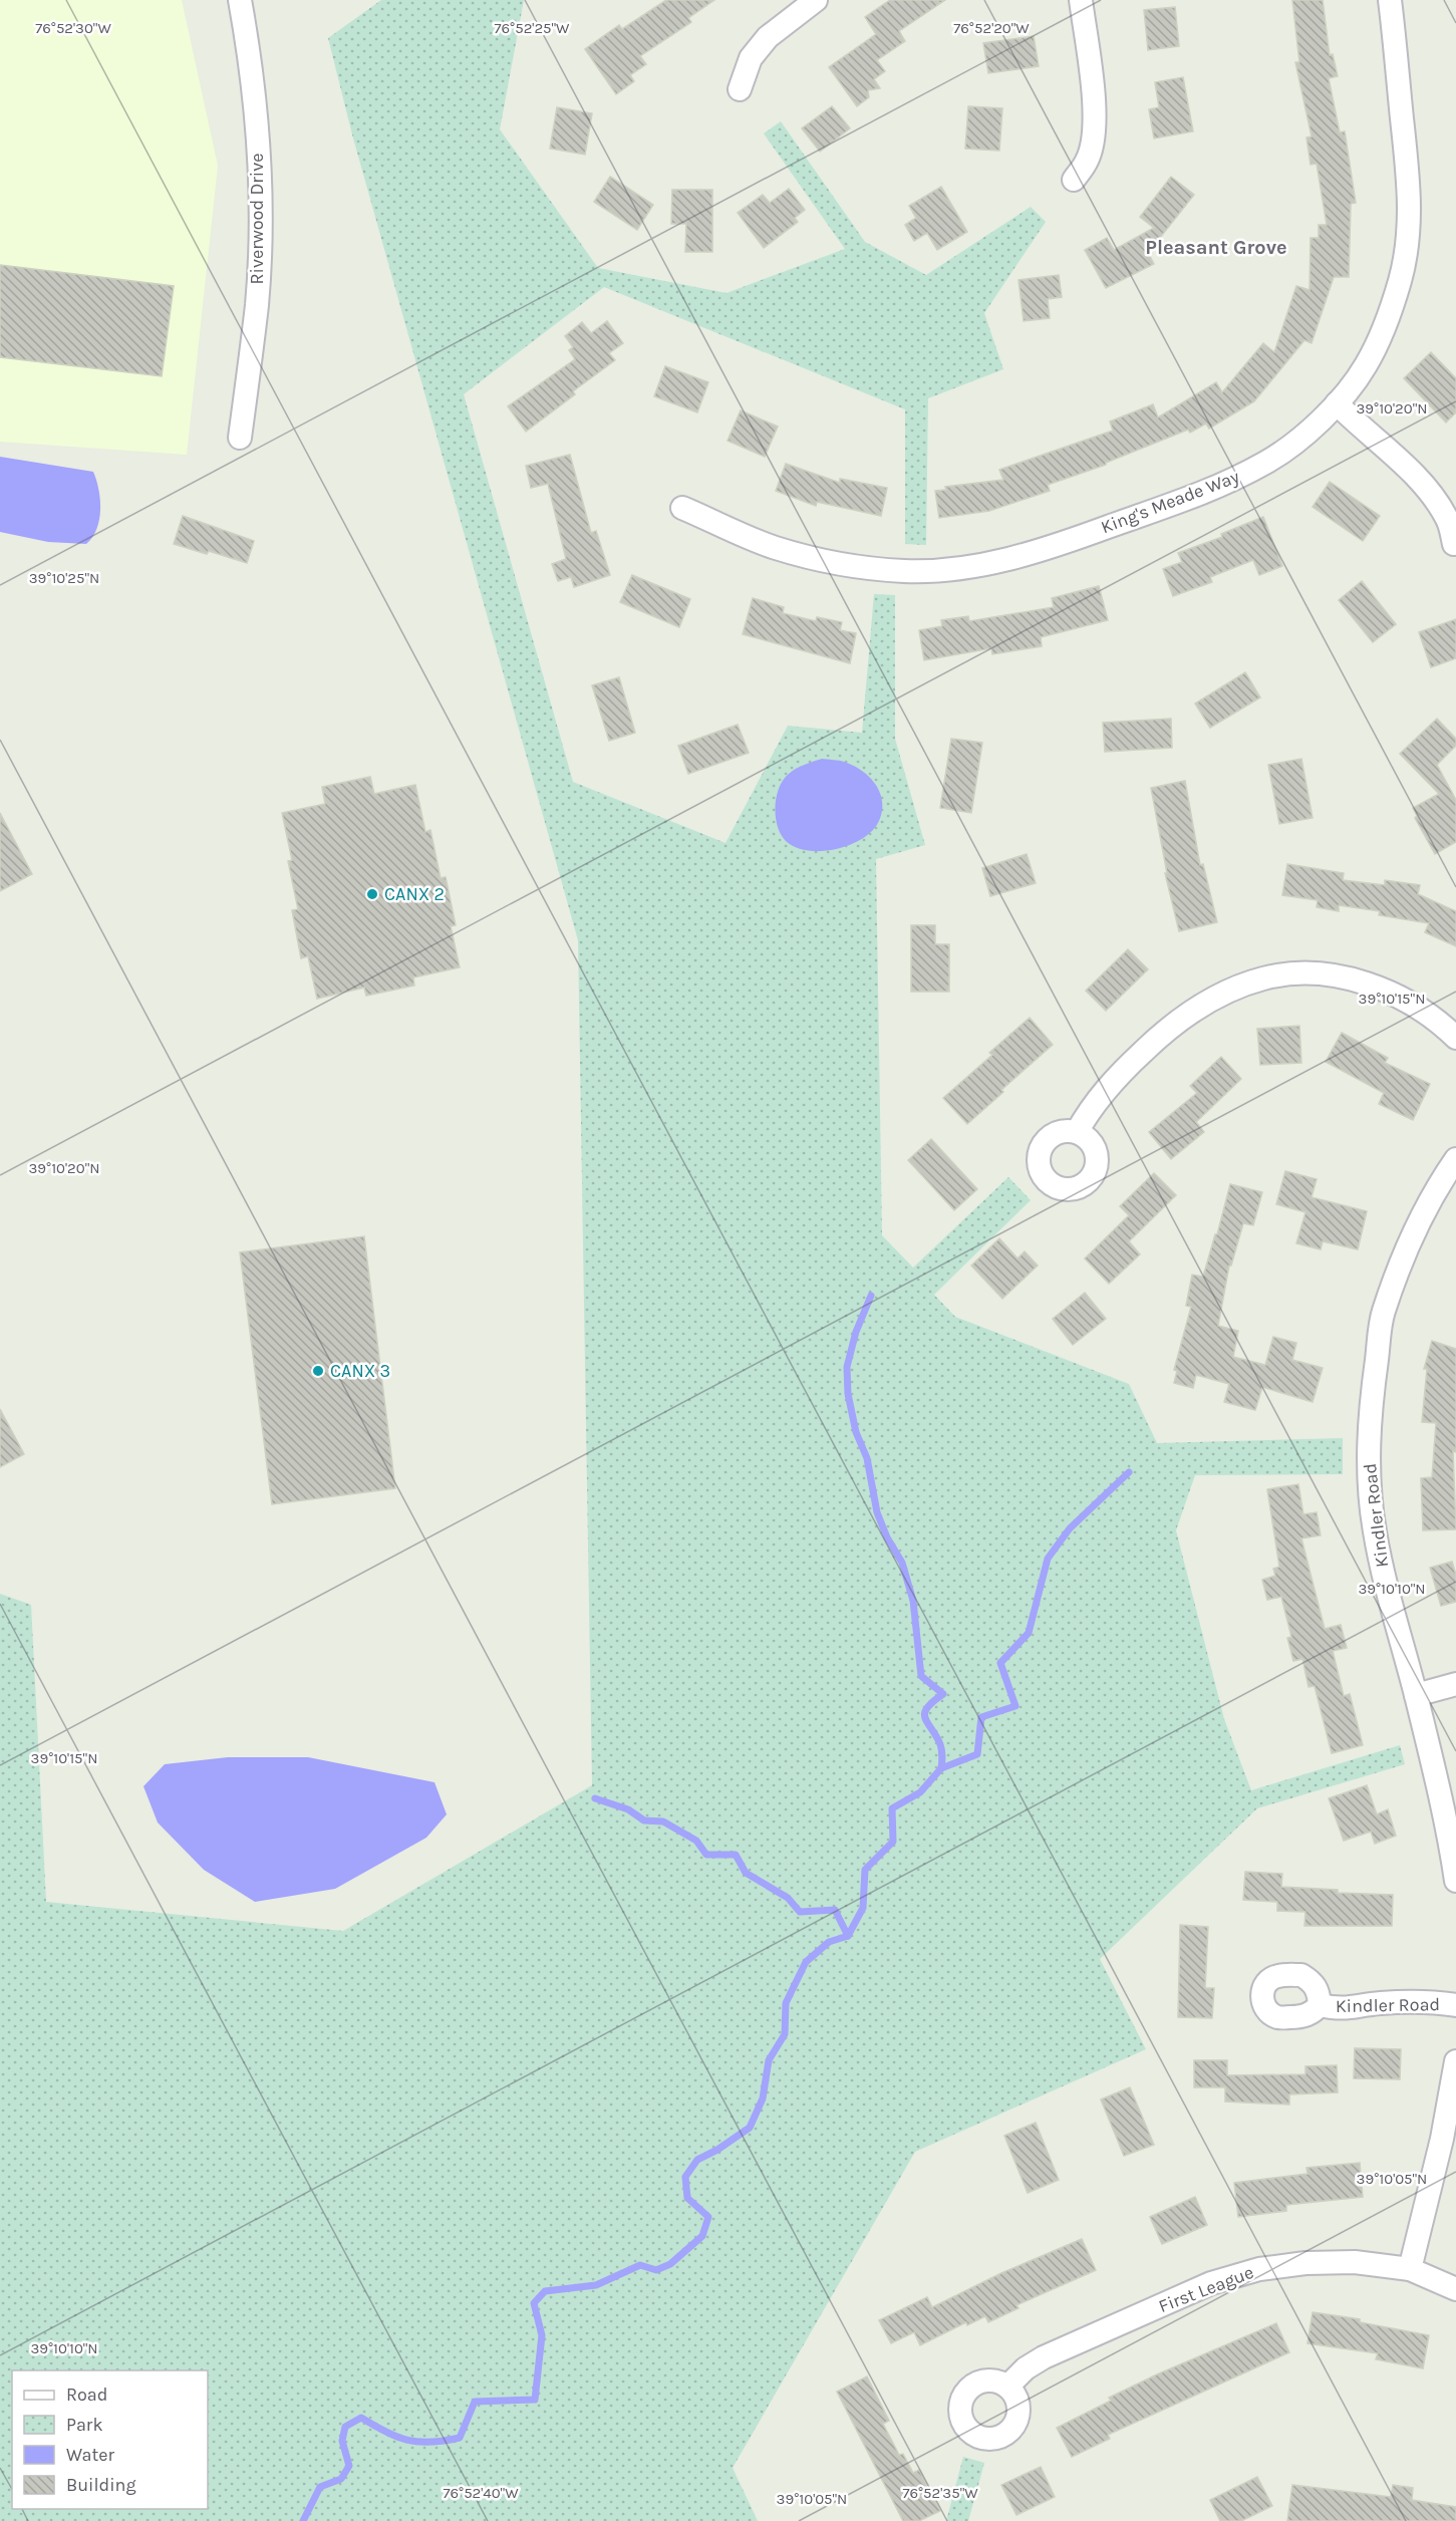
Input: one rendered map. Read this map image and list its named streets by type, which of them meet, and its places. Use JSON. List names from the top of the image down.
{
  "streets": {
    "street": [
      "Riverwood Drive",
      "King's Meade Way",
      "Kindler Road",
      "First League"
    ]
  },
  "districts": ["Pleasant Grove"],
  "places": ["CANX 2", "CANX 3"],
  "legend": [
    "Road",
    "Park",
    "Water",
    "Building"
  ],
  "coordinates": [
    "76°52'30\"W",
    "76°52'25\"W",
    "76°52'20\"W",
    "39°10'20\"N",
    "39°10'25\"N",
    "39°10'15\"N",
    "39°10'10\"N",
    "39°10'05\"N",
    "76°52'40\"W",
    "76°52'35\"W"
  ]
}
